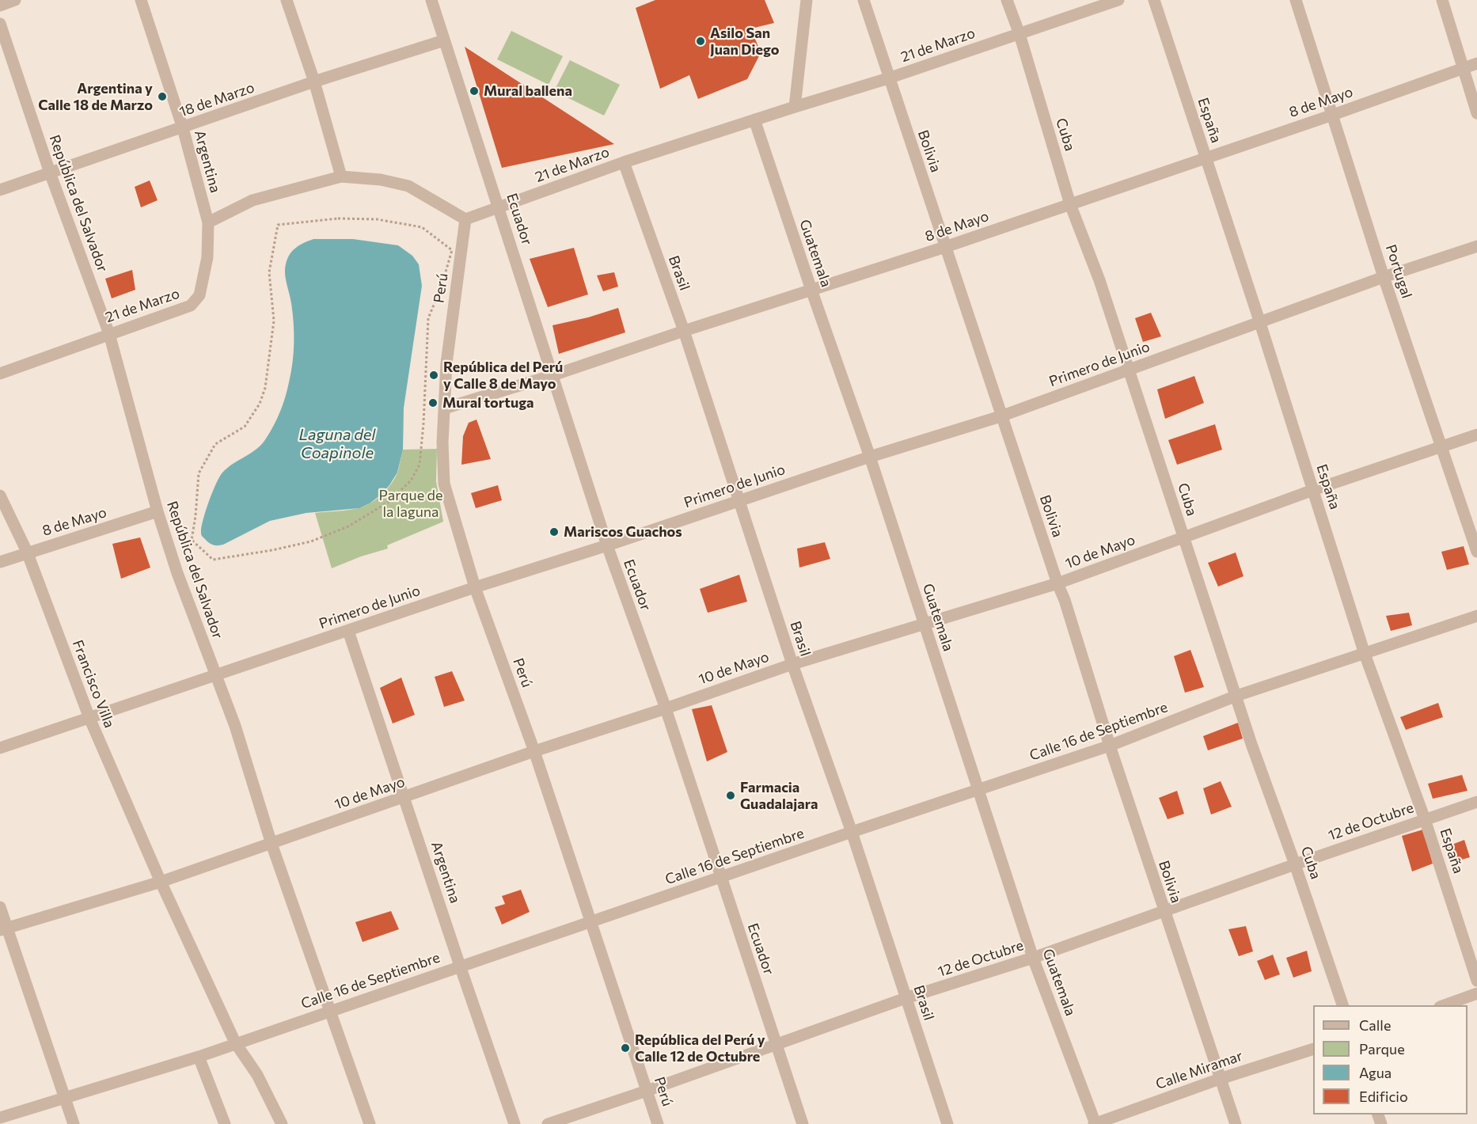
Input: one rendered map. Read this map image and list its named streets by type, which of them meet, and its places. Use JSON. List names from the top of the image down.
{
  "streets": {
    "street": [
      "21 de Marzo",
      "18 de Marzo",
      "8 de Mayo",
      "España",
      "Cuba",
      "Bolivia",
      "Argentina",
      "República del Salvador",
      "Ecuador",
      "Guatemala",
      "Portugal",
      "Brasil",
      "Perú",
      "Primero de Junio",
      "10 de Mayo",
      "Francisco Villa",
      "Calle 16 de Septiembre",
      "12 de Octubre",
      "Calle Miramar"
    ]
  },
  "crossings": [
    ["21 de Marzo", "Cuba"],
    ["21 de Marzo", "Bolivia"],
    ["21 de Marzo", "Argentina"],
    ["21 de Marzo", "República del Salvador"],
    ["21 de Marzo", "Ecuador"],
    ["21 de Marzo", "Guatemala"],
    ["21 de Marzo", "Brasil"],
    ["21 de Marzo", "Perú"],
    ["18 de Marzo", "Argentina"],
    ["18 de Marzo", "República del Salvador"],
    ["18 de Marzo", "Ecuador"],
    ["8 de Mayo", "España"],
    ["8 de Mayo", "Cuba"],
    ["8 de Mayo", "Bolivia"],
    ["8 de Mayo", "República del Salvador"],
    ["8 de Mayo", "Ecuador"],
    ["8 de Mayo", "Guatemala"],
    ["8 de Mayo", "Portugal"],
    ["8 de Mayo", "Brasil"],
    ["8 de Mayo", "Perú"],
    ["8 de Mayo", "Francisco Villa"],
    ["España", "Primero de Junio"],
    ["España", "10 de Mayo"],
    ["España", "Calle 16 de Septiembre"],
    ["España", "12 de Octubre"],
    ["Cuba", "Primero de Junio"],
    ["Cuba", "10 de Mayo"],
    ["Cuba", "Calle 16 de Septiembre"],
    ["Cuba", "12 de Octubre"],
    ["Bolivia", "Primero de Junio"],
    ["Bolivia", "10 de Mayo"],
    ["Bolivia", "Calle 16 de Septiembre"],
    ["Bolivia", "12 de Octubre"],
    ["Bolivia", "Calle Miramar"],
    ["Argentina", "Primero de Junio"],
    ["Argentina", "10 de Mayo"],
    ["Argentina", "Calle 16 de Septiembre"],
    ["República del Salvador", "Primero de Junio"],
    ["República del Salvador", "10 de Mayo"],
    ["República del Salvador", "Calle 16 de Septiembre"],
    ["Ecuador", "Primero de Junio"],
    ["Ecuador", "10 de Mayo"],
    ["Ecuador", "Calle 16 de Septiembre"],
    ["Ecuador", "12 de Octubre"],
    ["Guatemala", "Primero de Junio"],
    ["Guatemala", "10 de Mayo"],
    ["Guatemala", "Calle 16 de Septiembre"],
    ["Guatemala", "12 de Octubre"],
    ["Guatemala", "Calle Miramar"],
    ["Portugal", "Primero de Junio"],
    ["Portugal", "10 de Mayo"],
    ["Brasil", "Primero de Junio"],
    ["Brasil", "10 de Mayo"],
    ["Brasil", "Calle 16 de Septiembre"],
    ["Brasil", "12 de Octubre"],
    ["Perú", "Primero de Junio"],
    ["Perú", "10 de Mayo"],
    ["Perú", "Calle 16 de Septiembre"],
    ["Perú", "12 de Octubre"],
    ["Primero de Junio", "Francisco Villa"],
    ["10 de Mayo", "Francisco Villa"],
    ["Francisco Villa", "Calle 16 de Septiembre"]
  ],
  "water": ["Laguna del Coapinole"],
  "parks": ["Parque de la laguna"],
  "places": [
    "Asilo San Juan Diego",
    "Mural ballena",
    "Argentina y Calle 18 de Marzo",
    "República del Perú y Calle 8 de Mayo",
    "Mural tortuga",
    "Mariscos Guachos",
    "Farmacia Guadalajara",
    "República del Perú y Calle 12 de Octubre"
  ],
  "legend": [
    "Calle",
    "Parque",
    "Agua",
    "Edificio"
  ]
}
